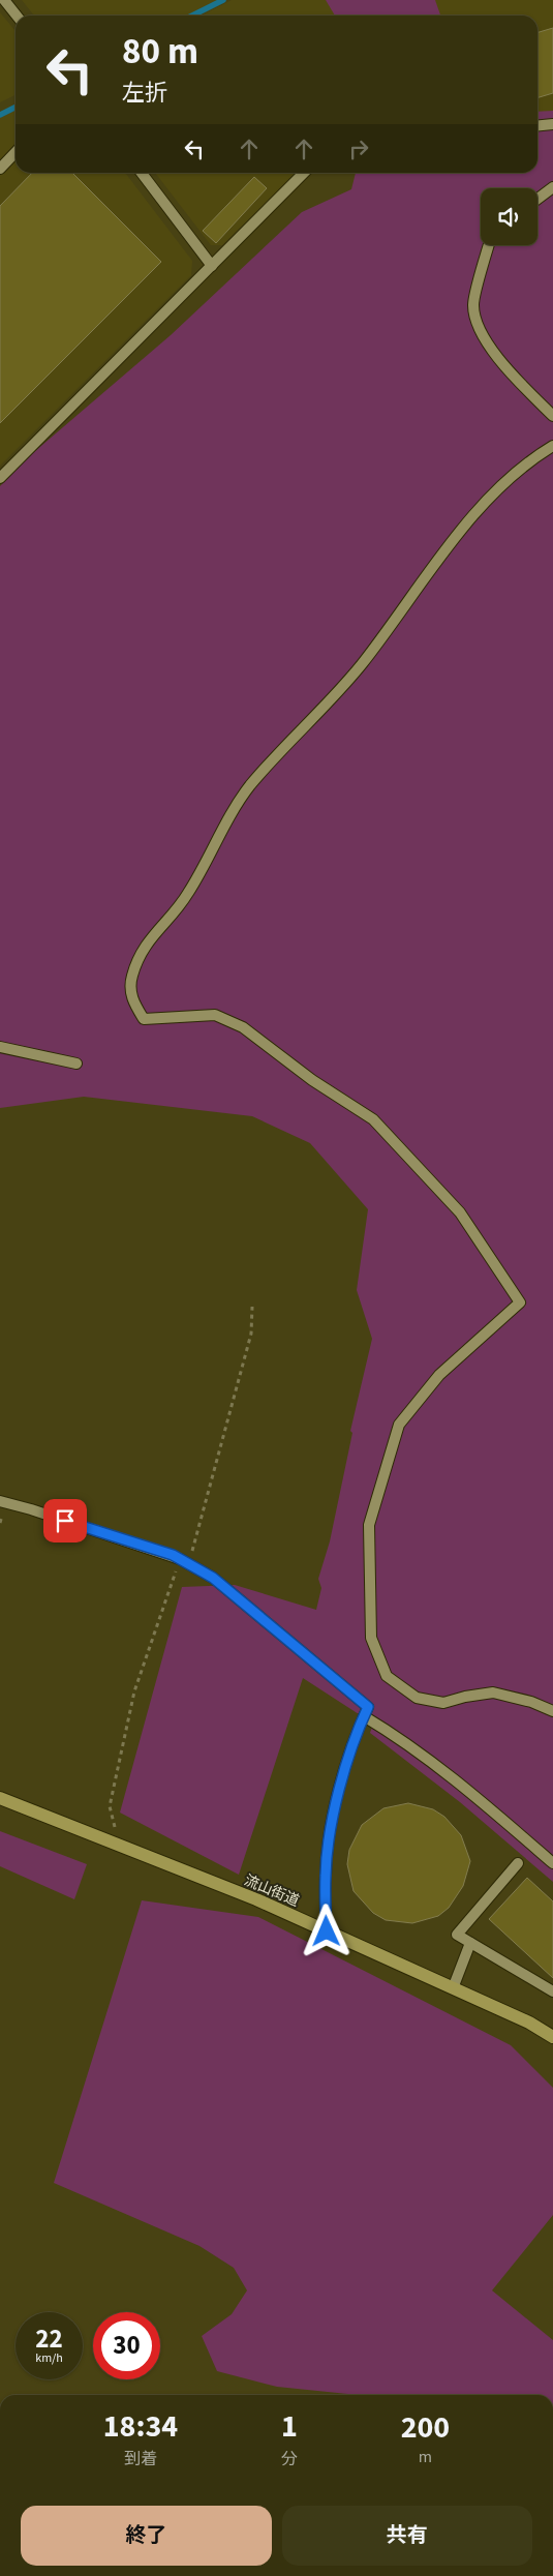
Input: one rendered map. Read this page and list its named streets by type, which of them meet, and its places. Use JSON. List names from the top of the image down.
{
  "streets": {
    "main road": ["流山街道"]
  },
  "page": {
    "turn": ["80 m", "左折"],
    "speed": "22 km/h",
    "limit": "30",
    "eta": [
      "18:34",
      "到着",
      "1",
      "分",
      "200",
      "m"
    ],
    "buttons": ["終了", "共有"]
  }
}
